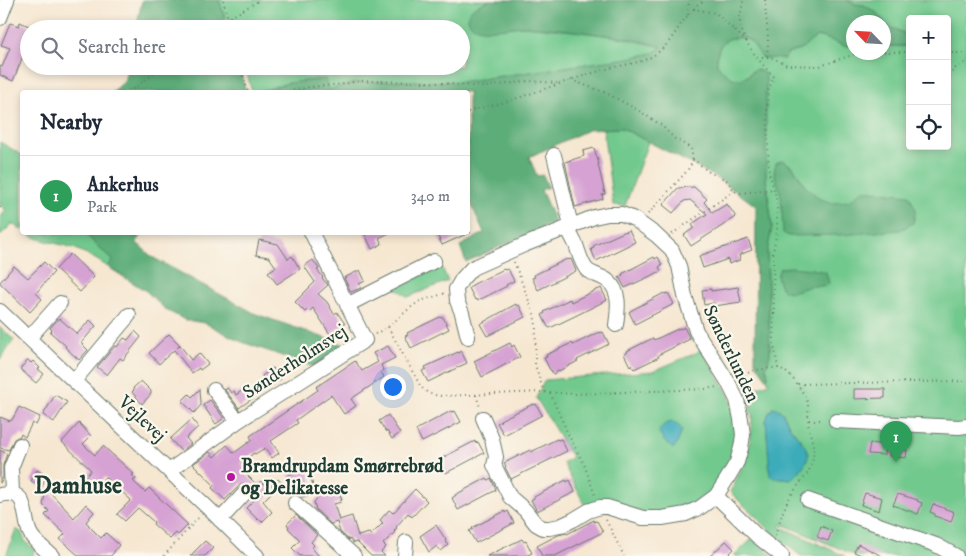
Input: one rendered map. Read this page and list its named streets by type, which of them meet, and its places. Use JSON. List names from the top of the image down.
{
  "streets": {
    "street": ["Sønderlunden", "Sønderholmsvej", "Vejlevej"]
  },
  "crossings": [
    ["Sønderholmsvej", "Vejlevej"]
  ],
  "districts": ["Damhuse"],
  "places": ["Bramdrupdam Smørrebrød og Delikatesse"],
  "north": "top left",
  "page": {
    "map_buttons": ["+", "−"],
    "search": "Search here",
    "heading": "Nearby",
    "list": [
      {
        "mark": "1",
        "name": "Ankerhus",
        "note": "Park",
        "value": "340 m"
      }
    ],
    "pins": "1"
  }
}
